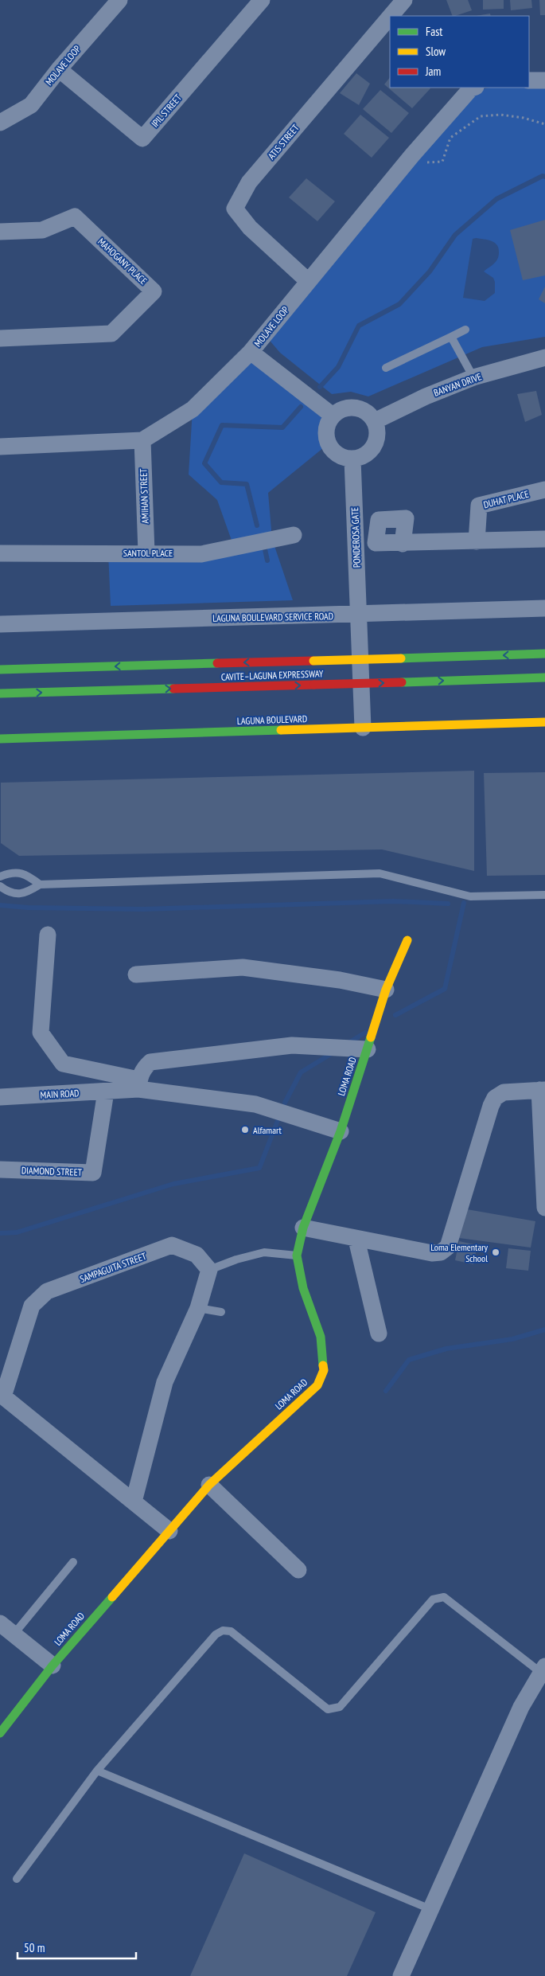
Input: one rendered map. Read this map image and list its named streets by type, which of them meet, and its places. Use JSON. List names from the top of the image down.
{
  "streets": {
    "main road": ["CAVITE–LAGUNA EXPRESSWAY", "LAGUNA BOULEVARD", "LOMA ROAD"],
    "street": [
      "MOLAVE LOOP",
      "IPIL STREET",
      "ATIS STREET",
      "MAHOGANY PLACE",
      "BANYAN DRIVE",
      "AMIHAN STREET",
      "DUHAT PLACE",
      "PONDEROSA GATE",
      "SANTOL PLACE",
      "LAGUNA BOULEVARD SERVICE ROAD",
      "MAIN ROAD",
      "DIAMOND STREET",
      "SAMPAGUITA STREET"
    ]
  },
  "crossings": [
    ["MOLAVE LOOP", "IPIL STREET"],
    ["MOLAVE LOOP", "ATIS STREET"],
    ["MOLAVE LOOP", "AMIHAN STREET"],
    ["BANYAN DRIVE", "PONDEROSA GATE"],
    ["AMIHAN STREET", "SANTOL PLACE"],
    ["PONDEROSA GATE", "LAGUNA BOULEVARD SERVICE ROAD"],
    ["PONDEROSA GATE", "LAGUNA BOULEVARD"],
    ["LOMA ROAD", "SAMPAGUITA STREET"],
    ["MAIN ROAD", "DIAMOND STREET"]
  ],
  "places": ["Alfamart", "Loma Elementary School"],
  "legend": ["Fast", "Slow", "Jam"],
  "scale_bar": "50 m"
}
